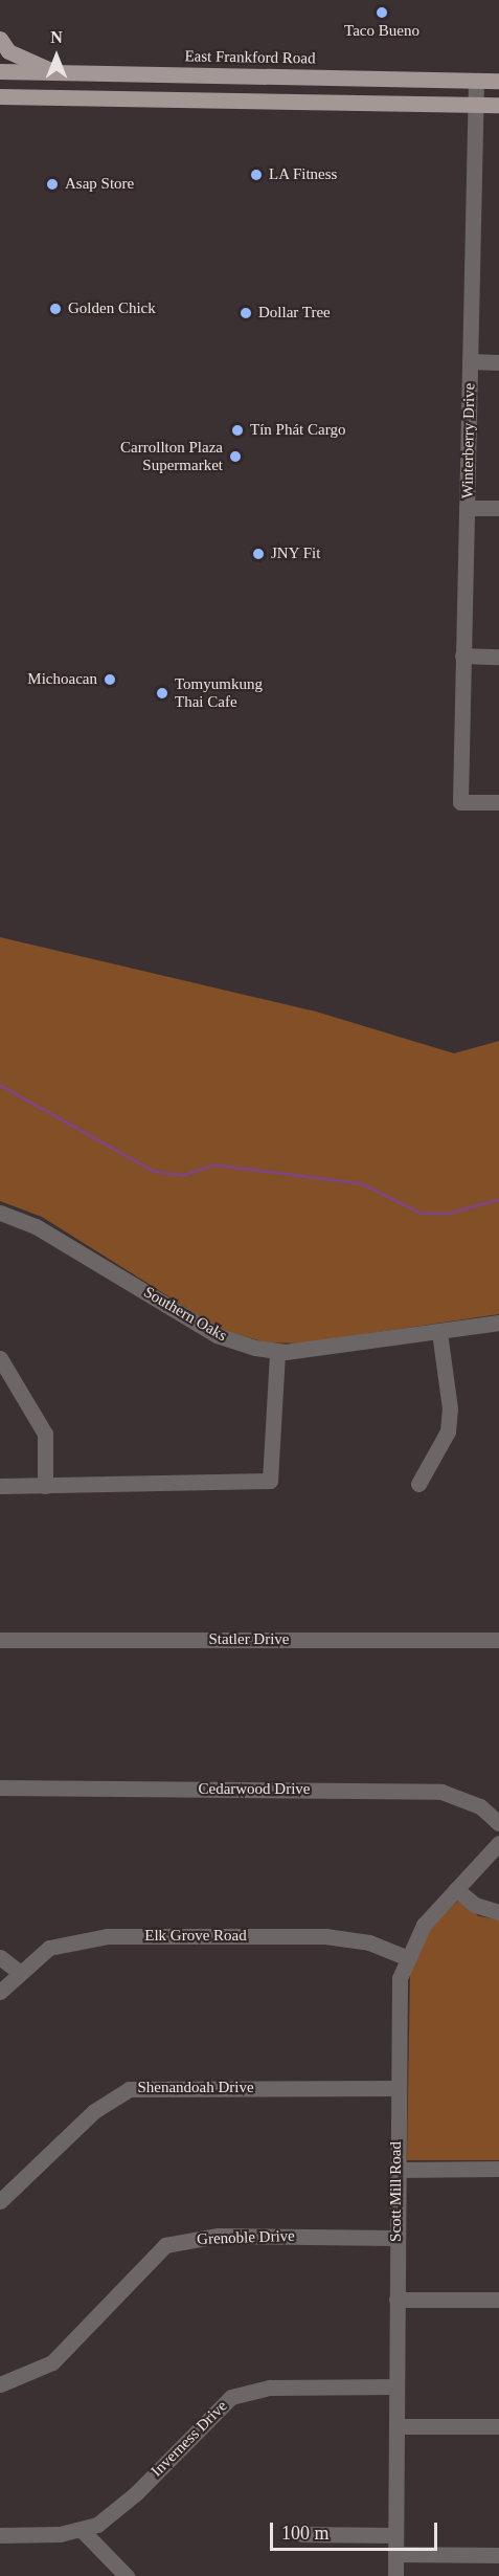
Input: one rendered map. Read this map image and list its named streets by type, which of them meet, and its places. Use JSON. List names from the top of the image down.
{
  "streets": {
    "main road": ["East Frankford Road"],
    "street": [
      "Winterberry Drive",
      "Southern Oaks",
      "Statler Drive",
      "Cedarwood Drive",
      "Elk Grove Road",
      "Shenandoah Drive",
      "Scott Mill Road",
      "Grenoble Drive",
      "Inverness Drive"
    ]
  },
  "crossings": [
    ["East Frankford Road", "Winterberry Drive"],
    ["Elk Grove Road", "Scott Mill Road"],
    ["Shenandoah Drive", "Scott Mill Road"],
    ["Scott Mill Road", "Grenoble Drive"],
    ["Scott Mill Road", "Inverness Drive"]
  ],
  "places": [
    "Taco Bueno",
    "LA Fitness",
    "Asap Store",
    "Golden Chick",
    "Dollar Tree",
    "Tín Phát Cargo",
    "Carrollton Plaza Supermarket",
    "JNY Fit",
    "Michoacan",
    "Tomyumkung Thai Cafe"
  ],
  "scale_bar": "100 m",
  "north": "top"
}
